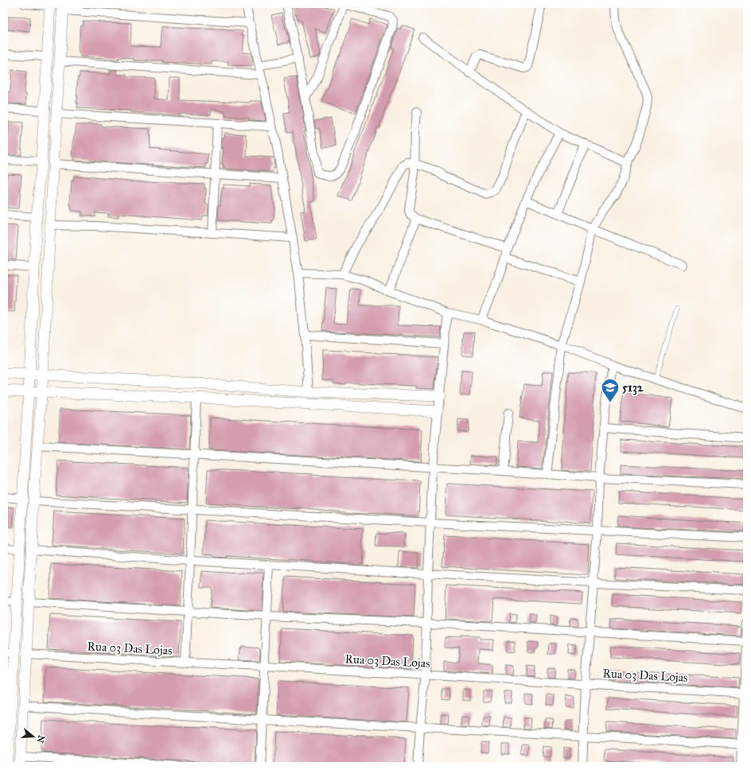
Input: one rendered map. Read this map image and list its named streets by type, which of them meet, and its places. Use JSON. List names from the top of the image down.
{
  "streets": {
    "street": ["Rua 03 Das Lojas"]
  },
  "places": {
    "school or university": ["5132"]
  },
  "north": "right"
}
